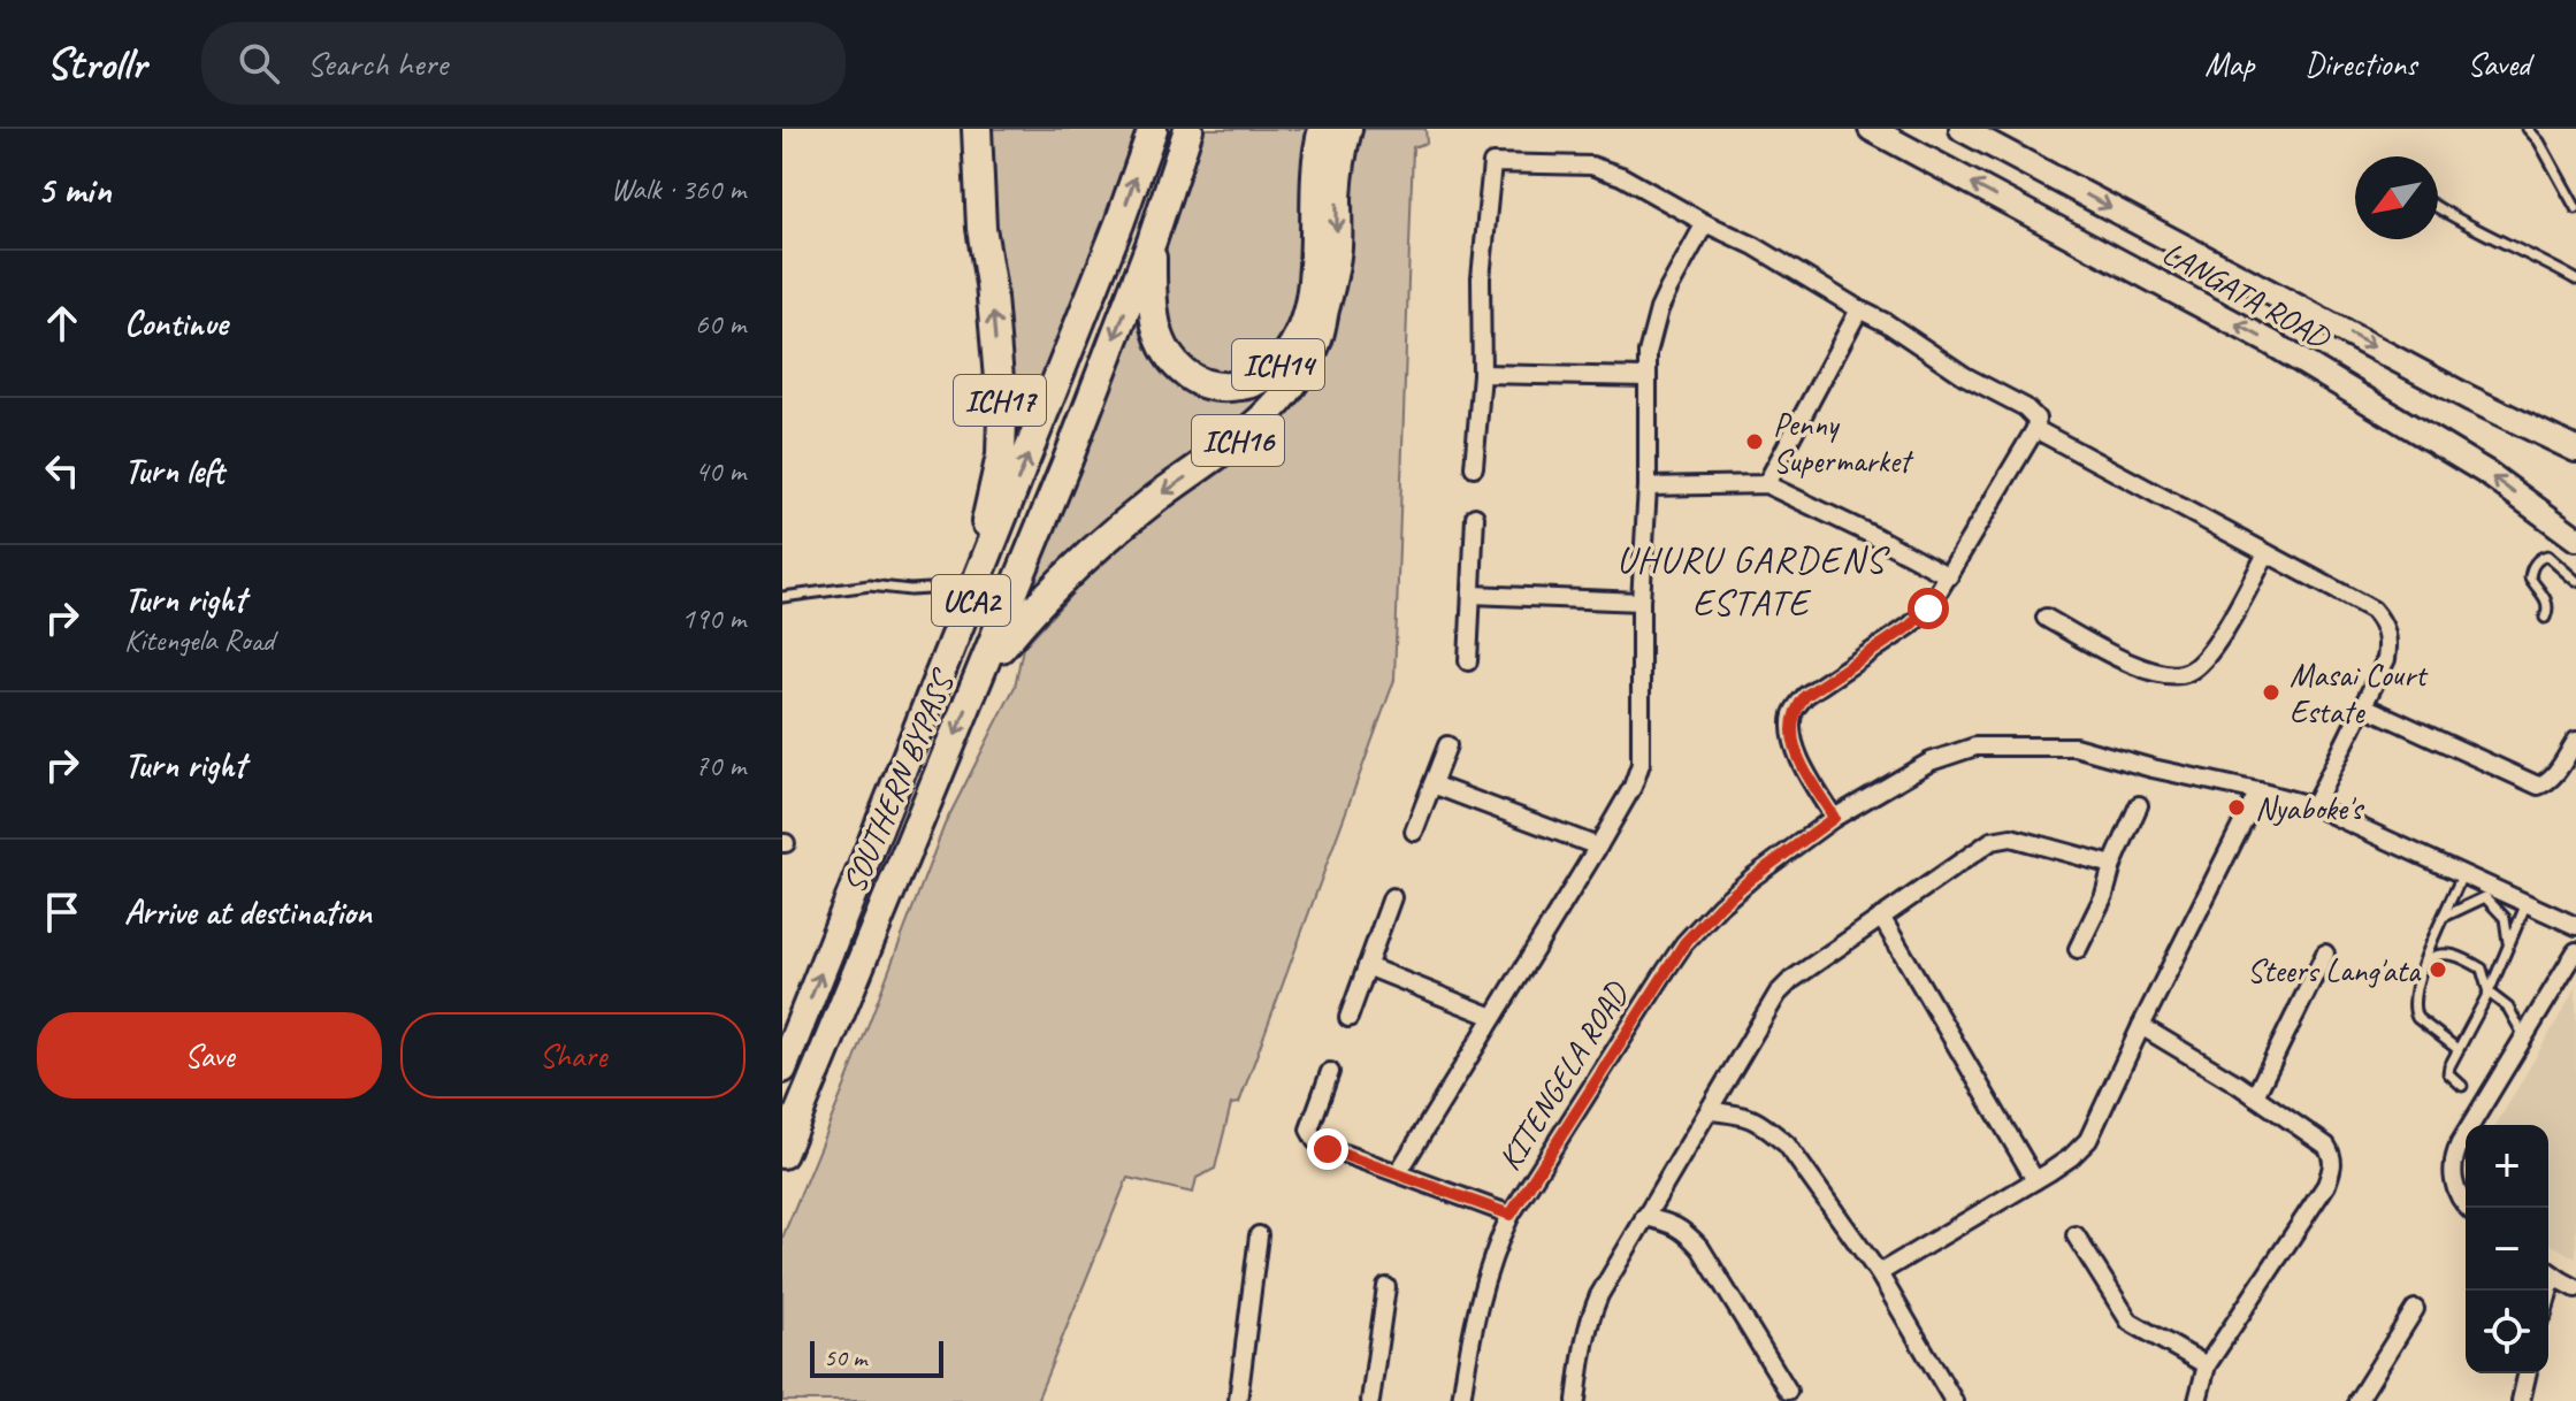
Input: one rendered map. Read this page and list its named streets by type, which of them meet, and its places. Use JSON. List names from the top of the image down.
{
  "streets": {
    "highway": [
      "ICH14",
      "ICH17",
      "ICH16",
      "UCA2",
      "SOUTHERN BYPASS"
    ],
    "main road": ["LANGATA ROAD"],
    "street": ["KITENGELA ROAD"]
  },
  "crossings": [
    ["ICH14", "SOUTHERN BYPASS"],
    ["ICH17", "SOUTHERN BYPASS"],
    ["ICH16", "SOUTHERN BYPASS"]
  ],
  "districts": ["UHURU GARDENS ESTATE"],
  "places": [
    "Penny Supermarket",
    "Masai Court Estate",
    "Nyaboke's",
    "Steers Lang'ata"
  ],
  "scale_bar": "50 m",
  "north": "bottom left",
  "page": {
    "header": "Strollr",
    "search": "Search here",
    "nav": ["Map", "Directions", "Saved"],
    "heading": ["5 min", "Walk · 360 m"],
    "list": [
      ["Continue", "60 m"],
      ["Turn left", "40 m"],
      ["Turn right", "Kitengela Road", "190 m"],
      ["Turn right", "70 m"],
      "Arrive at destination"
    ],
    "buttons": ["Save", "Share"],
    "map_buttons": ["+", "−"],
    "scale": "50 m"
  }
}
